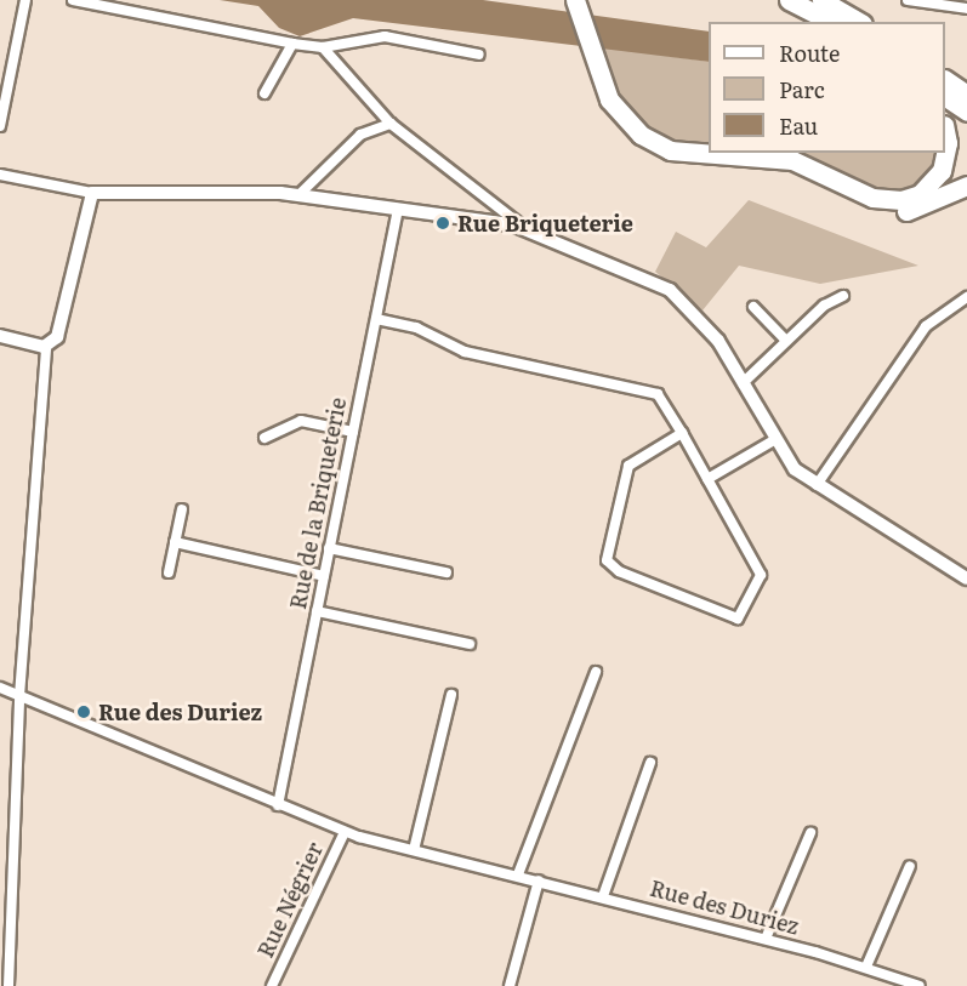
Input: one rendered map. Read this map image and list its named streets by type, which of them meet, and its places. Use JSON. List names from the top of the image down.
{
  "streets": {
    "street": ["Rue de la Briqueterie", "Rue Négrier", "Rue des Duriez"]
  },
  "crossings": [
    ["Rue de la Briqueterie", "Rue des Duriez"],
    ["Rue Négrier", "Rue des Duriez"]
  ],
  "places": ["Rue Briqueterie", "Rue des Duriez"],
  "legend": ["Route", "Parc", "Eau"]
}
